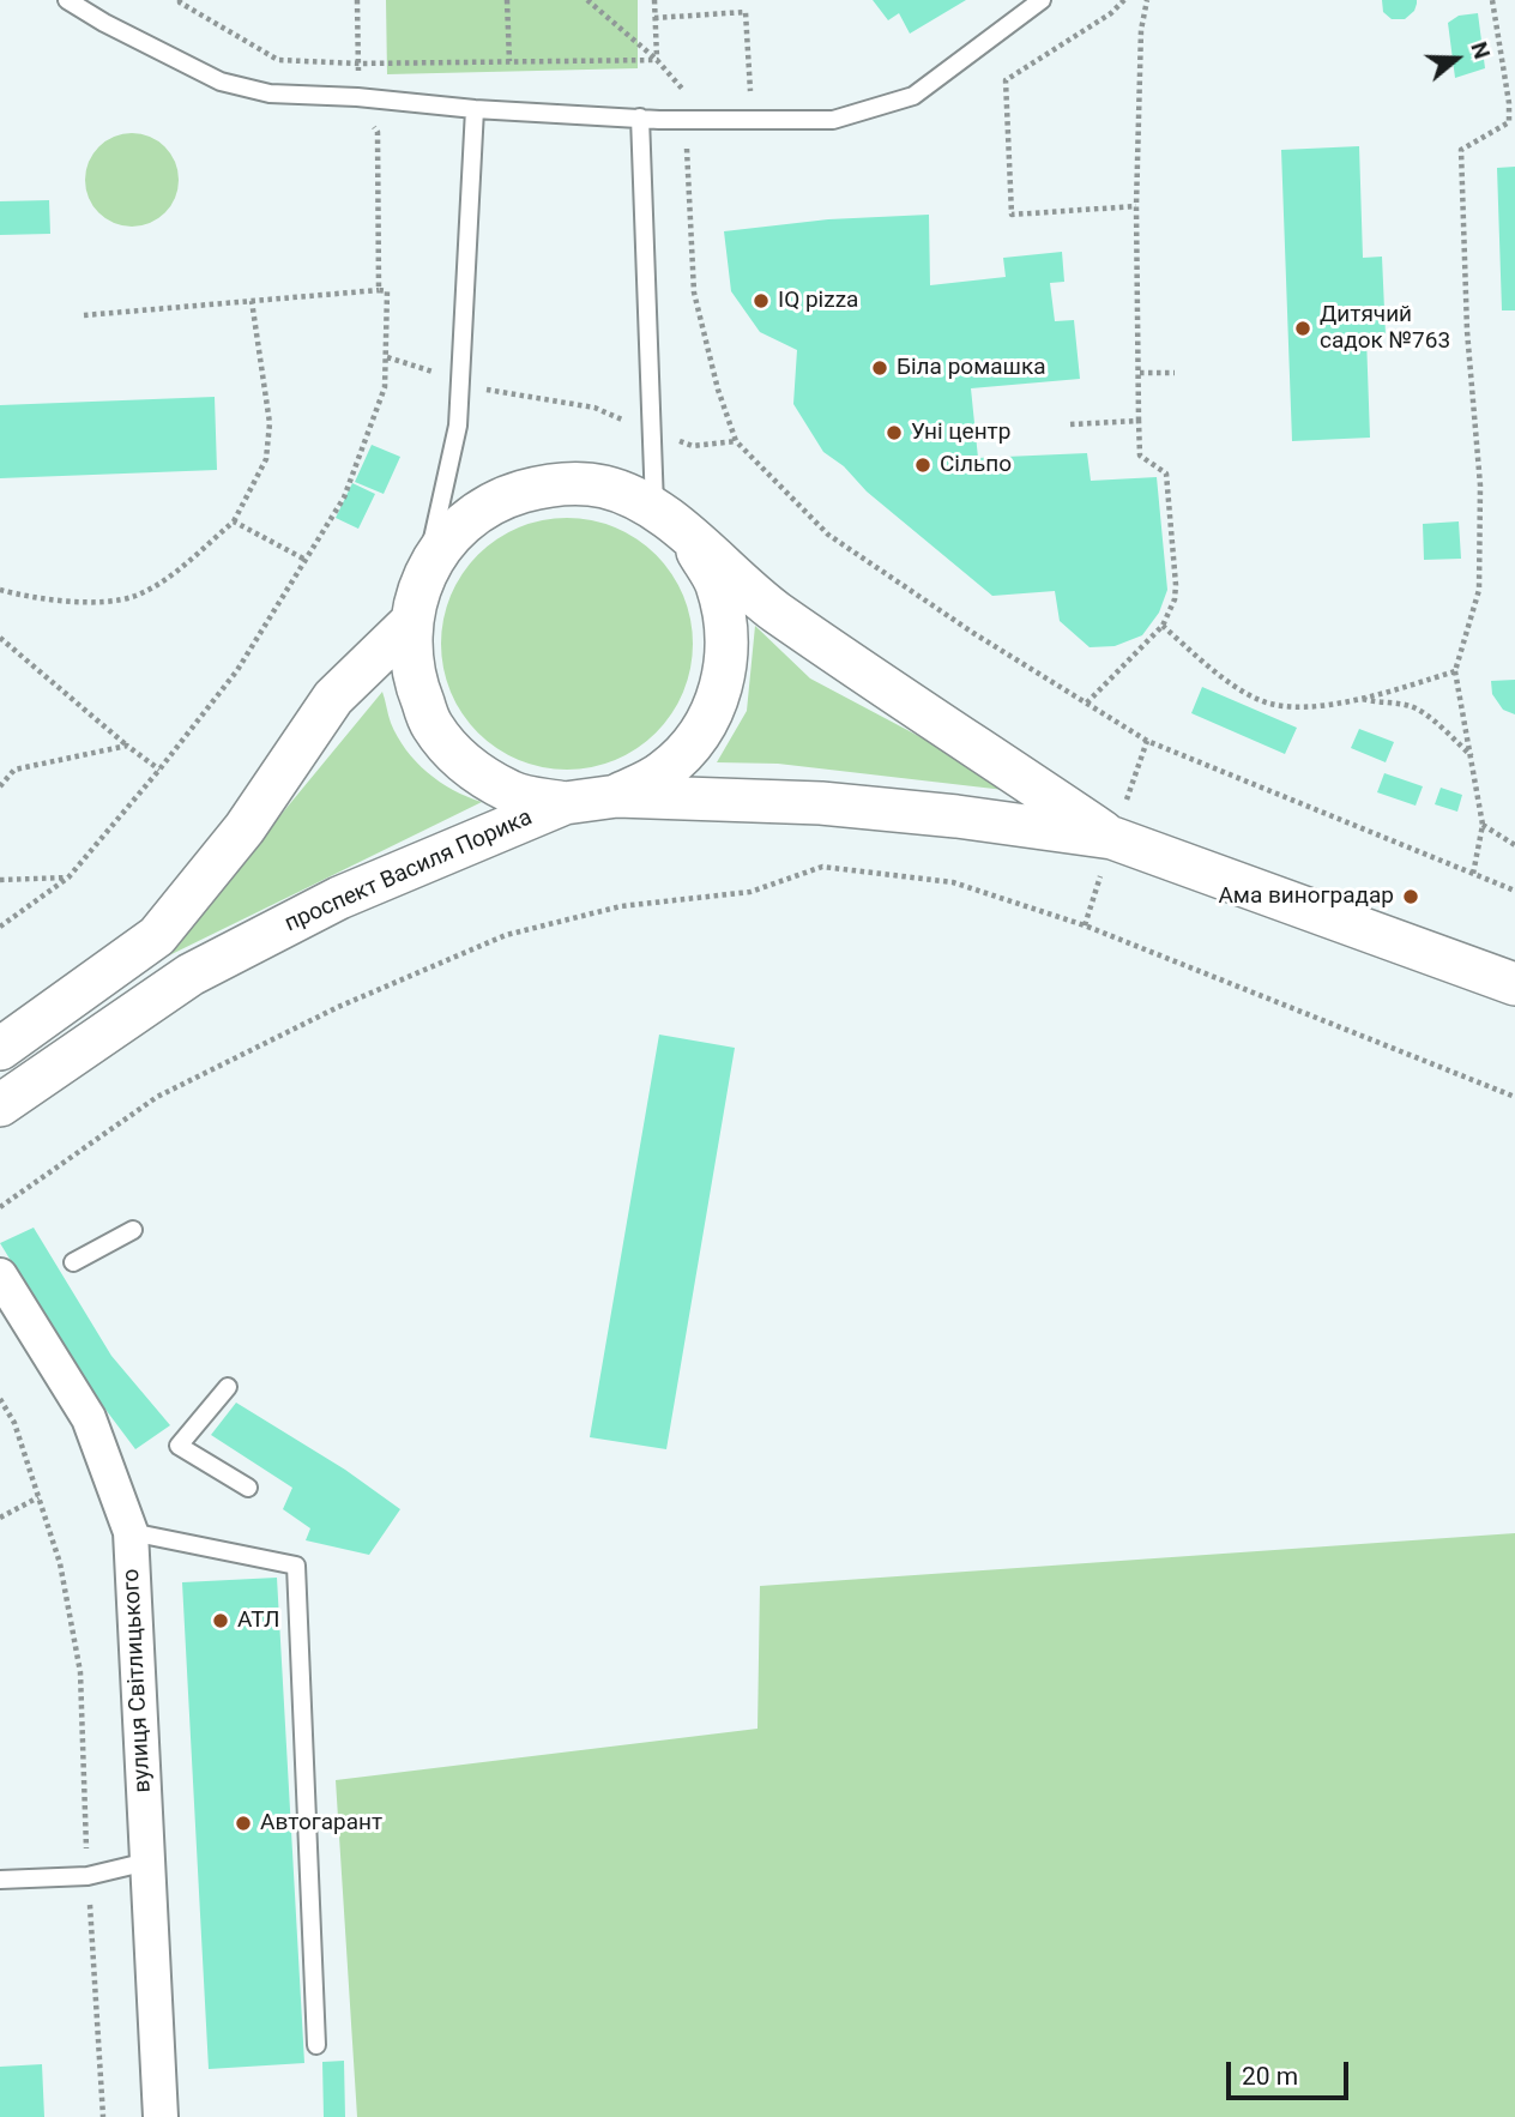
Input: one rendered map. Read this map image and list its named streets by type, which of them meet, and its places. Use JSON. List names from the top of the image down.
{
  "streets": {
    "street": ["проспект Василя Порика", "вулиця Світлицького"]
  },
  "places": [
    "IQ pizza",
    "Дитячий садок №763",
    "Біла ромашка",
    "Уні центр",
    "Сільпо",
    "Ама виноградар",
    "АТЛ",
    "Автогарант"
  ],
  "scale_bar": "20 m",
  "north": "right"
}
